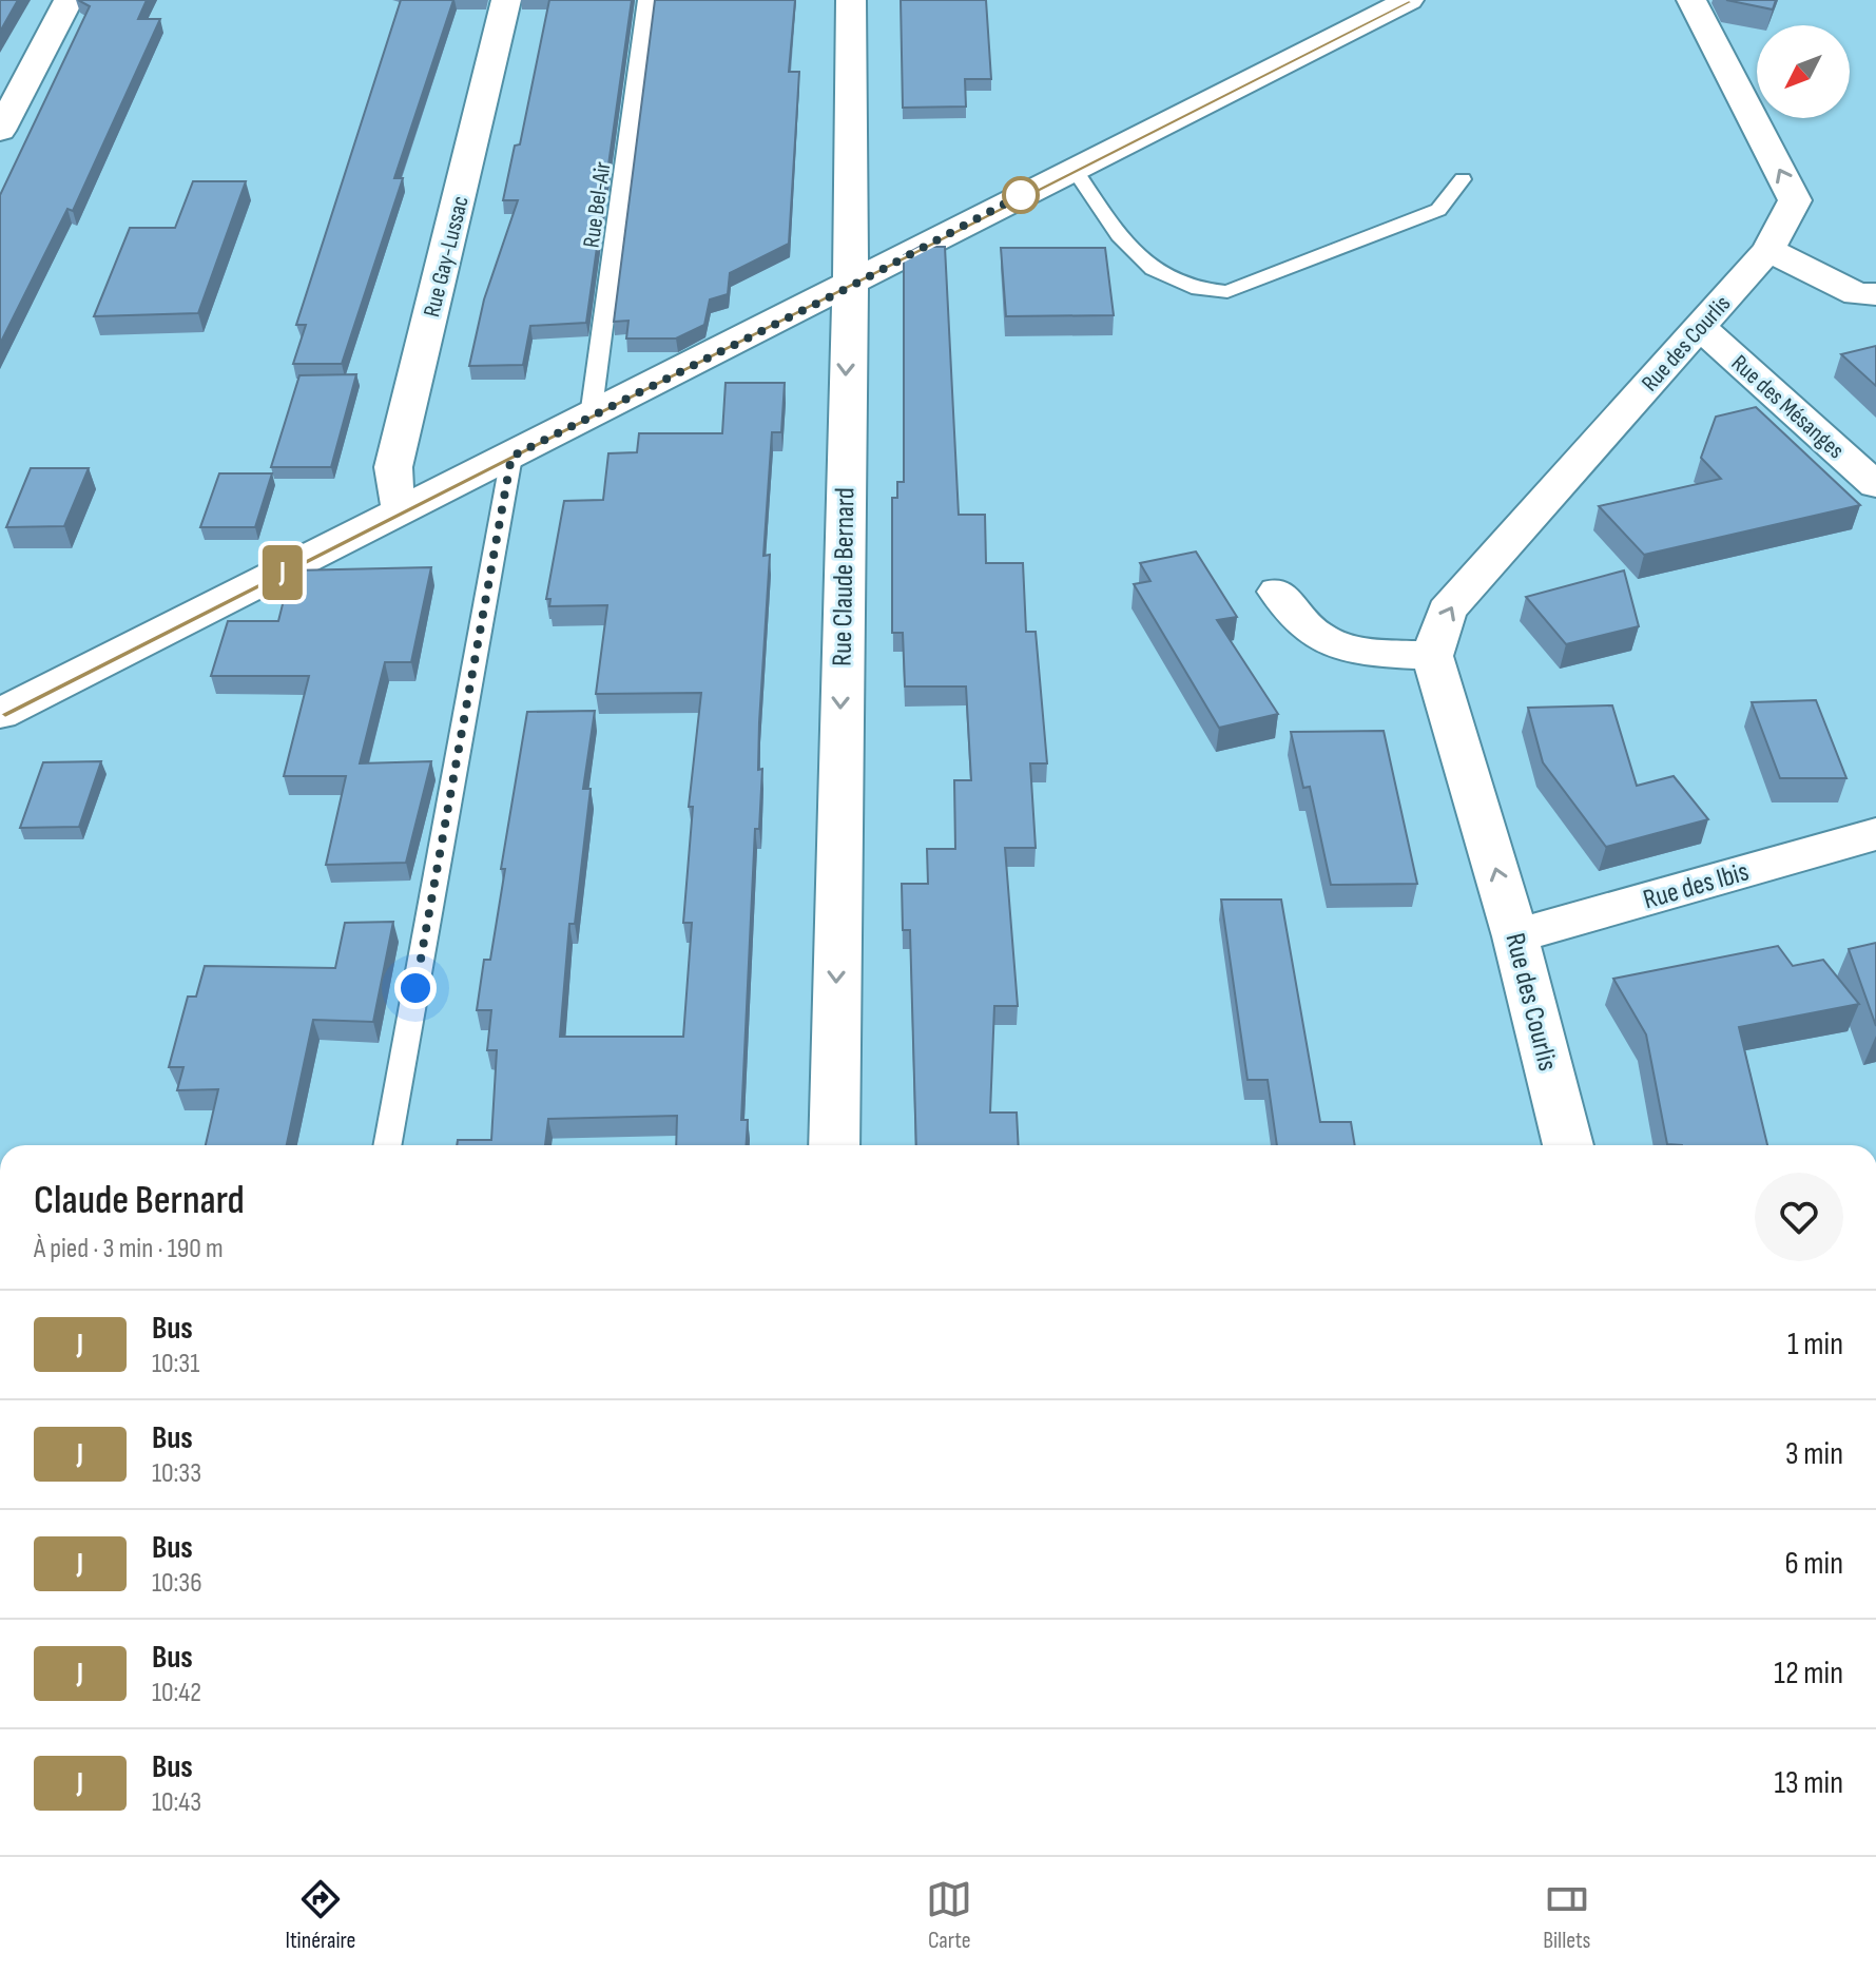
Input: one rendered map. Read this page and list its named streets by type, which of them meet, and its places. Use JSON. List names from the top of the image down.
{
  "streets": {
    "street": [
      "Rue Gay-Lussac",
      "Rue des Courlis",
      "Rue des Mésanges",
      "Rue Claude Bernard",
      "Rue des Ibis"
    ],
    "lane": ["Rue Bel-Air"]
  },
  "crossings": [
    ["Rue des Courlis", "Rue des Mésanges"],
    ["Rue des Courlis", "Rue des Ibis"]
  ],
  "one_way": ["Rue des Courlis", "Rue Claude Bernard"],
  "lines": ["bus line J"],
  "north": "bottom left",
  "page": {
    "on_map": "J",
    "heading": ["Claude Bernard", "À pied · 3 min · 190 m"],
    "list": [
      {
        "mark": "J",
        "name": "Bus",
        "note": "10:31",
        "value": "1 min"
      },
      {
        "mark": "J",
        "name": "Bus",
        "note": "10:33",
        "value": "3 min"
      },
      {
        "mark": "J",
        "name": "Bus",
        "note": "10:36",
        "value": "6 min"
      },
      {
        "mark": "J",
        "name": "Bus",
        "note": "10:42",
        "value": "12 min"
      },
      {
        "mark": "J",
        "name": "Bus",
        "note": "10:43",
        "value": "13 min"
      }
    ],
    "tabs": ["Itinéraire", "Carte", "Billets"]
  }
}
